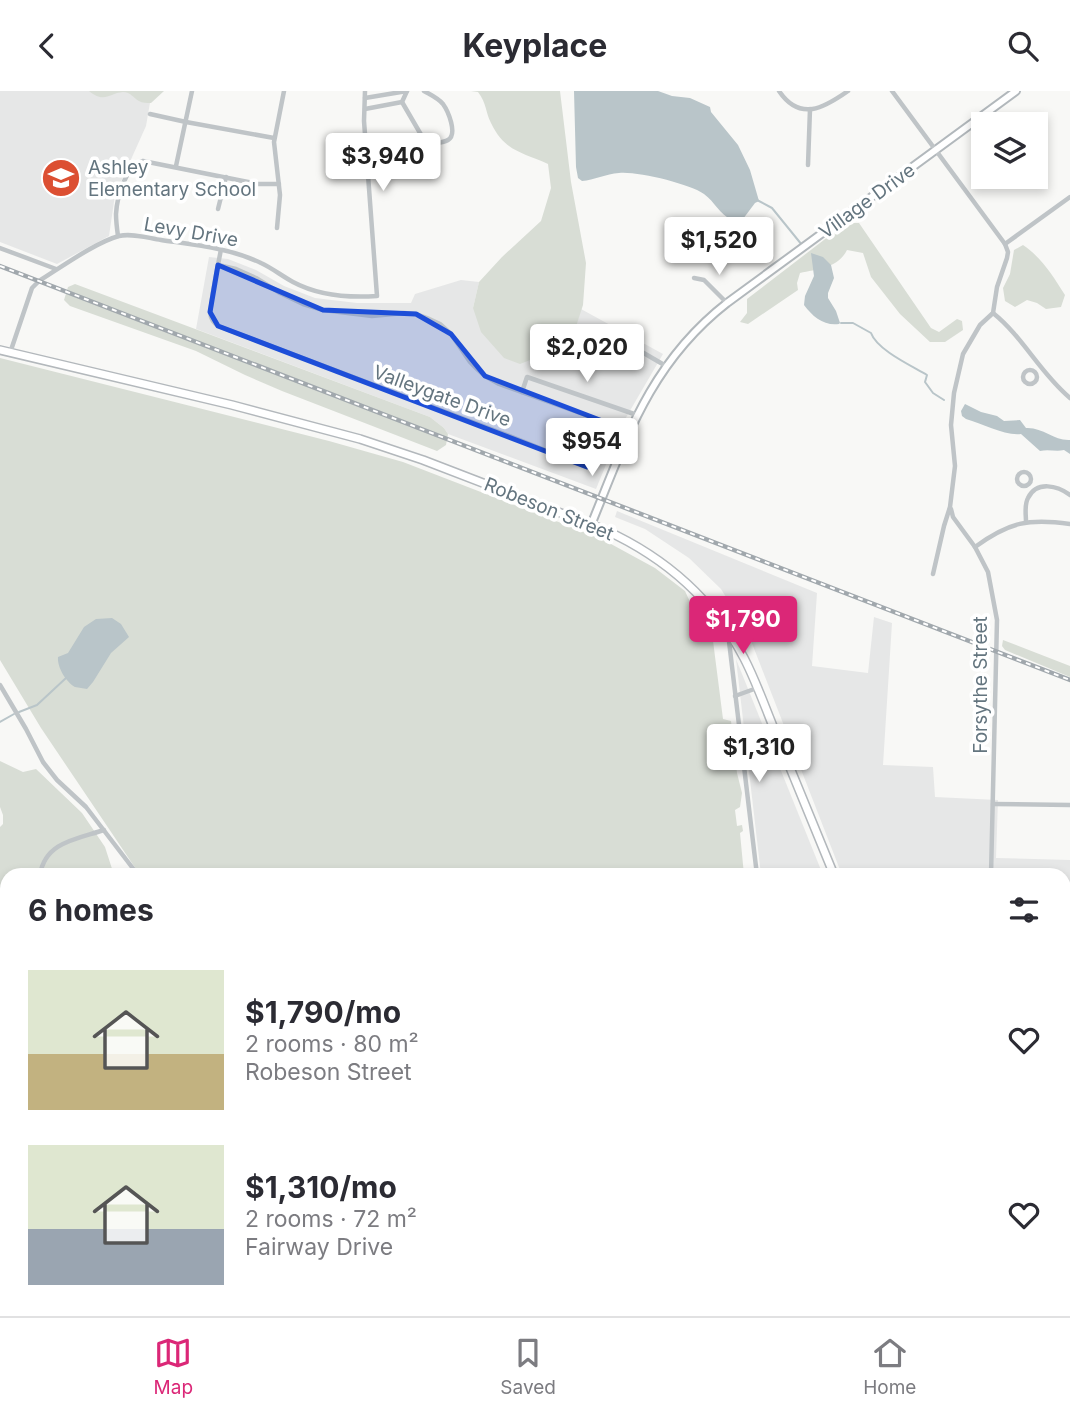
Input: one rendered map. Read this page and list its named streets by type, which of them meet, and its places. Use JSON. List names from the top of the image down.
{
  "streets": {
    "main road": ["Village Drive", "Robeson Street"],
    "street": ["Levy Drive", "Valleygate Drive", "Forsythe Street"]
  },
  "crossings": [
    ["Village Drive", "Valleygate Drive"],
    ["Village Drive", "Robeson Street"],
    ["Levy Drive", "Valleygate Drive"],
    ["Levy Drive", "Robeson Street"]
  ],
  "places": {
    "school or university": ["Ashley Elementary School"]
  },
  "page": {
    "header": "Keyplace",
    "price": [
      "$3,940",
      "$1,520",
      "$2,020",
      "$954",
      "$1,790",
      "$1,310"
    ],
    "heading": "6 homes",
    "list": [
      {
        "name": "$1,790/mo",
        "note": "2 rooms · 80 m² · Robeson Street"
      },
      {
        "name": "$1,310/mo",
        "note": "2 rooms · 72 m² · Fairway Drive"
      }
    ],
    "tabs": ["Map", "Saved", "Home"]
  }
}
